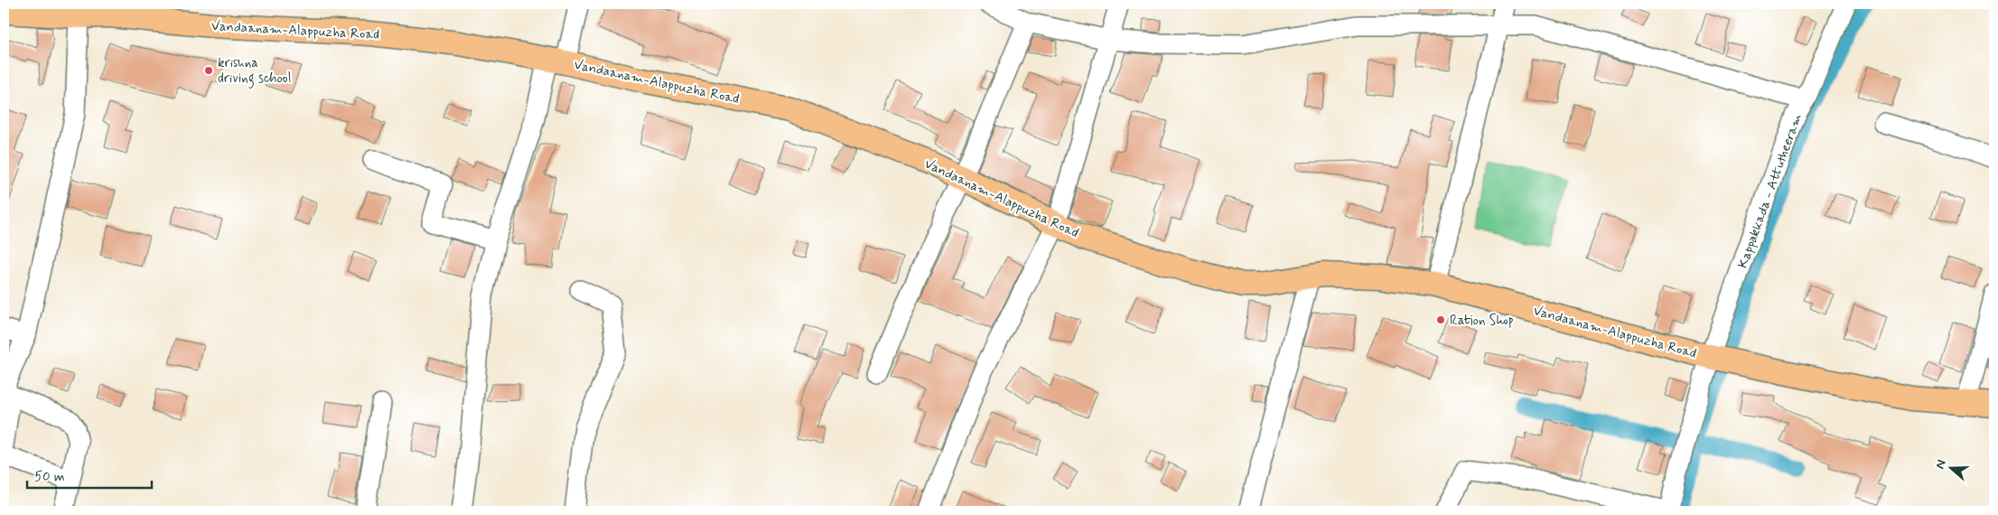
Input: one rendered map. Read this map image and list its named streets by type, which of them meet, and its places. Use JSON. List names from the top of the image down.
{
  "streets": {
    "main road": ["Vandaanam-Alappuzha Road"],
    "street": ["Kappakkada - Attutheeram"]
  },
  "crossings": [
    ["Vandaanam-Alappuzha Road", "Kappakkada - Attutheeram"]
  ],
  "places": ["krishna driving school", "Ration Shop"],
  "scale_bar": "50 m",
  "north": "left"
}
